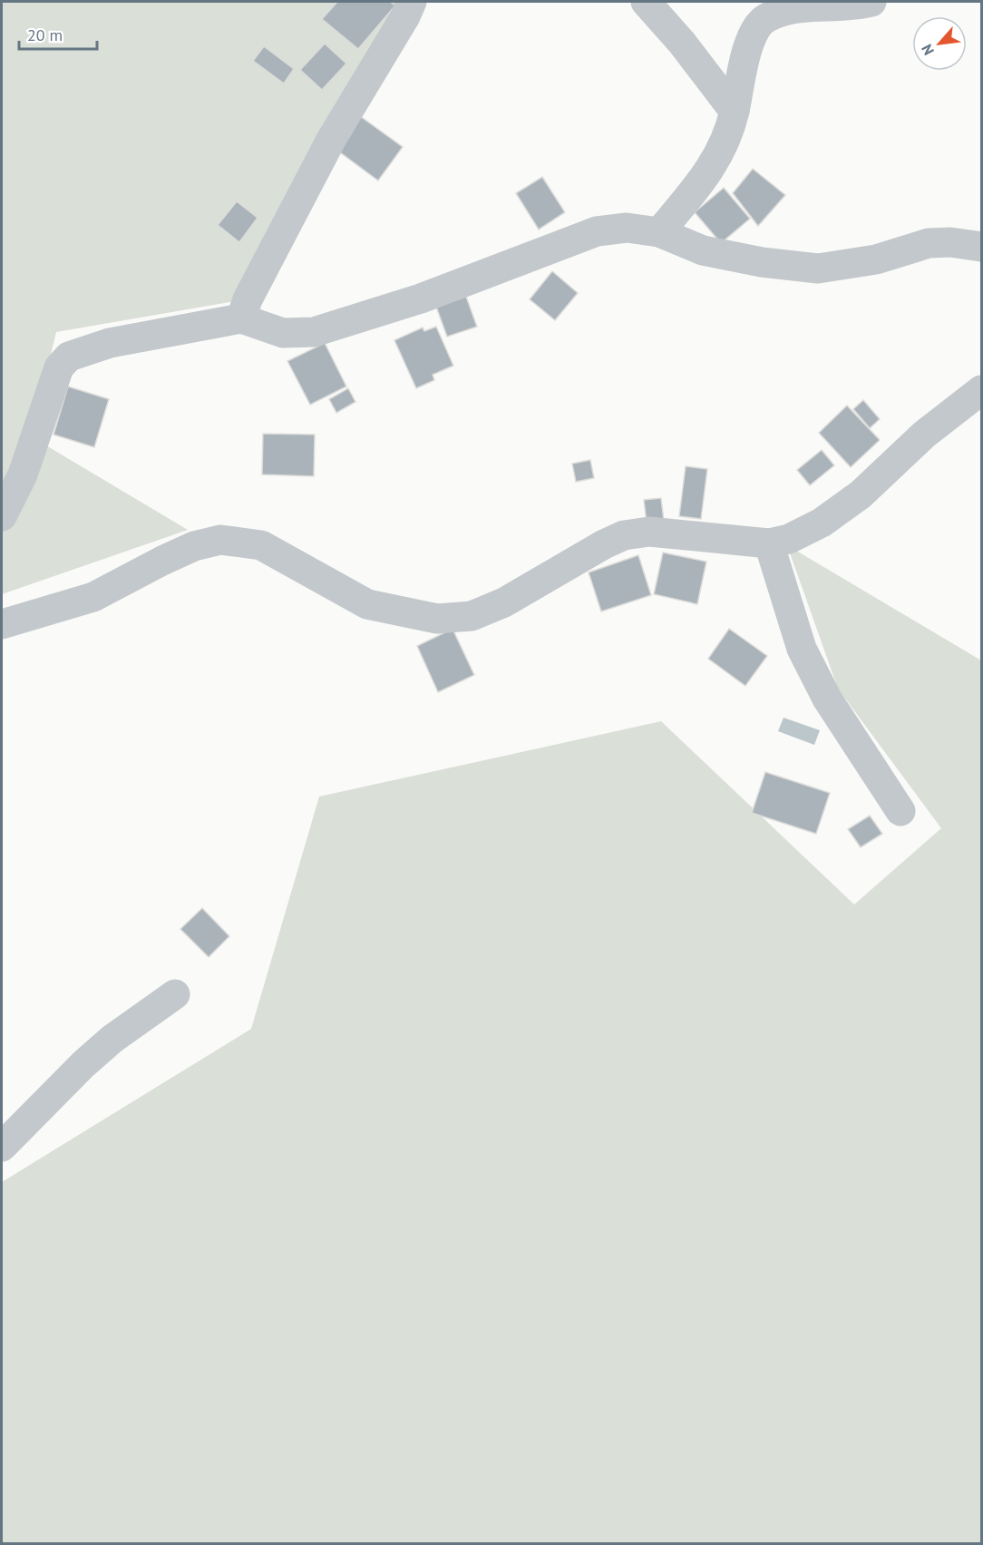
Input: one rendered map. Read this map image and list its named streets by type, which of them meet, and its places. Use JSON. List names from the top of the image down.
{
  "scale_bar": "20 m",
  "north": "bottom left"
}
